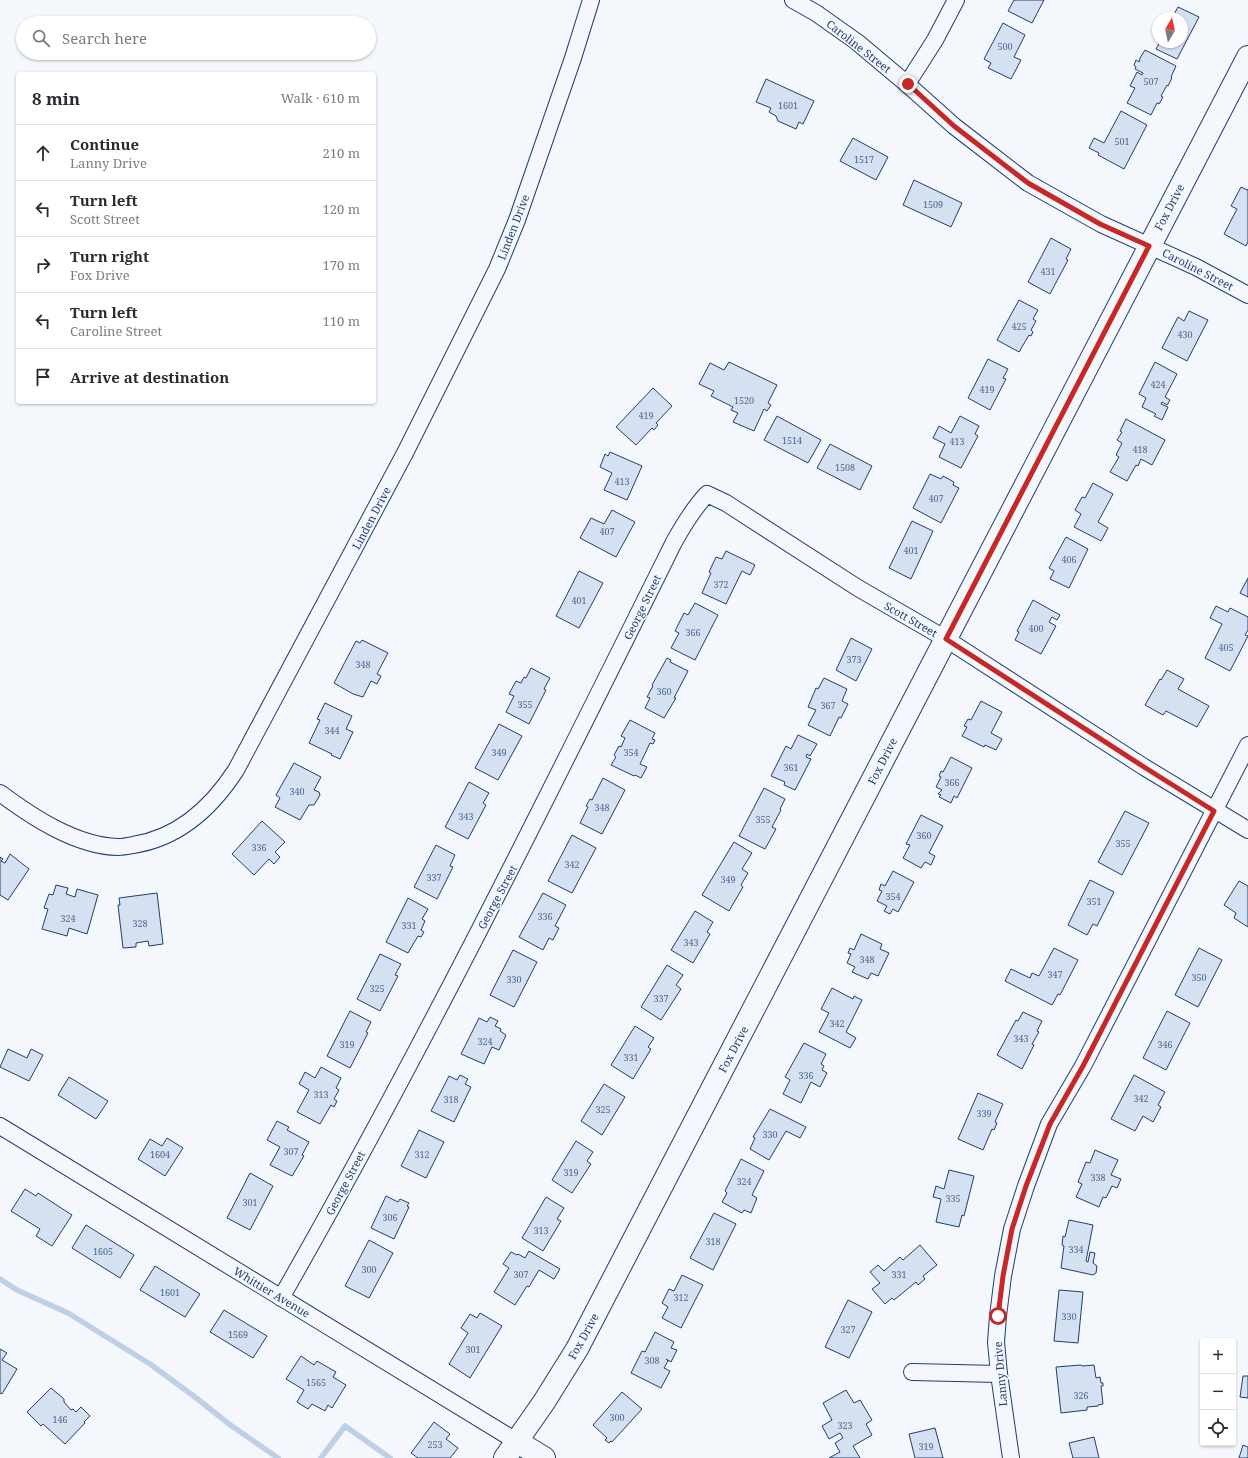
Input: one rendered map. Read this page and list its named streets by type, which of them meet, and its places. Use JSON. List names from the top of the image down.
{
  "streets": {
    "main road": ["Fox Drive", "Whittier Avenue"],
    "street": [
      "Caroline Street",
      "Linden Drive",
      "George Street",
      "Scott Street",
      "Lanny Drive"
    ]
  },
  "crossings": [
    ["Caroline Street", "Fox Drive"],
    ["Fox Drive", "Scott Street"],
    ["Fox Drive", "Whittier Avenue"],
    ["George Street", "Scott Street"],
    ["George Street", "Whittier Avenue"],
    ["Scott Street", "Lanny Drive"]
  ],
  "house_numbers": [
    "500",
    "507",
    "1601",
    "501",
    "1517",
    "1509",
    "431",
    "425",
    "430",
    "424",
    "419",
    "1520",
    "419",
    "1514",
    "413",
    "418",
    "1508",
    "413",
    "407",
    "407",
    "401",
    "406",
    "372",
    "401",
    "400",
    "366",
    "405",
    "373",
    "348",
    "360",
    "355",
    "367",
    "344",
    "349",
    "354",
    "361",
    "366",
    "340",
    "348",
    "343",
    "355",
    "360",
    "355",
    "336",
    "342",
    "337",
    "349",
    "354",
    "351",
    "336",
    "324",
    "328",
    "331",
    "343",
    "348",
    "347",
    "350",
    "330",
    "325",
    "337",
    "342",
    "343",
    "324",
    "319",
    "346",
    "331",
    "336",
    "313",
    "342",
    "318",
    "325",
    "339",
    "330",
    "307",
    "1604",
    "312",
    "319",
    "338",
    "324",
    "335",
    "301",
    "306",
    "313",
    "318",
    "334",
    "1605",
    "300",
    "307",
    "331",
    "1601",
    "312",
    "330",
    "327",
    "1569",
    "301",
    "308",
    "1565",
    "326",
    "300",
    "146",
    "323",
    "253",
    "319"
  ],
  "north": "top",
  "page": {
    "search": "Search here",
    "heading": ["8 min", "Walk · 610 m"],
    "list": [
      ["Continue", "Lanny Drive", "210 m"],
      ["Turn left", "Scott Street", "120 m"],
      ["Turn right", "Fox Drive", "170 m"],
      ["Turn left", "Caroline Street", "110 m"],
      "Arrive at destination"
    ],
    "map_buttons": ["+", "−"]
  }
}
